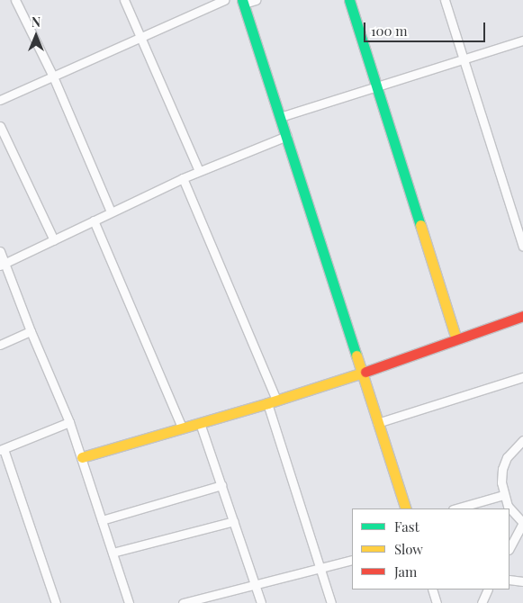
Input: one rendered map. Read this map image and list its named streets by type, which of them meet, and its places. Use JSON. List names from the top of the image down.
{
  "legend": ["Fast", "Slow", "Jam"],
  "scale_bar": "100 m",
  "north": "top"
}
